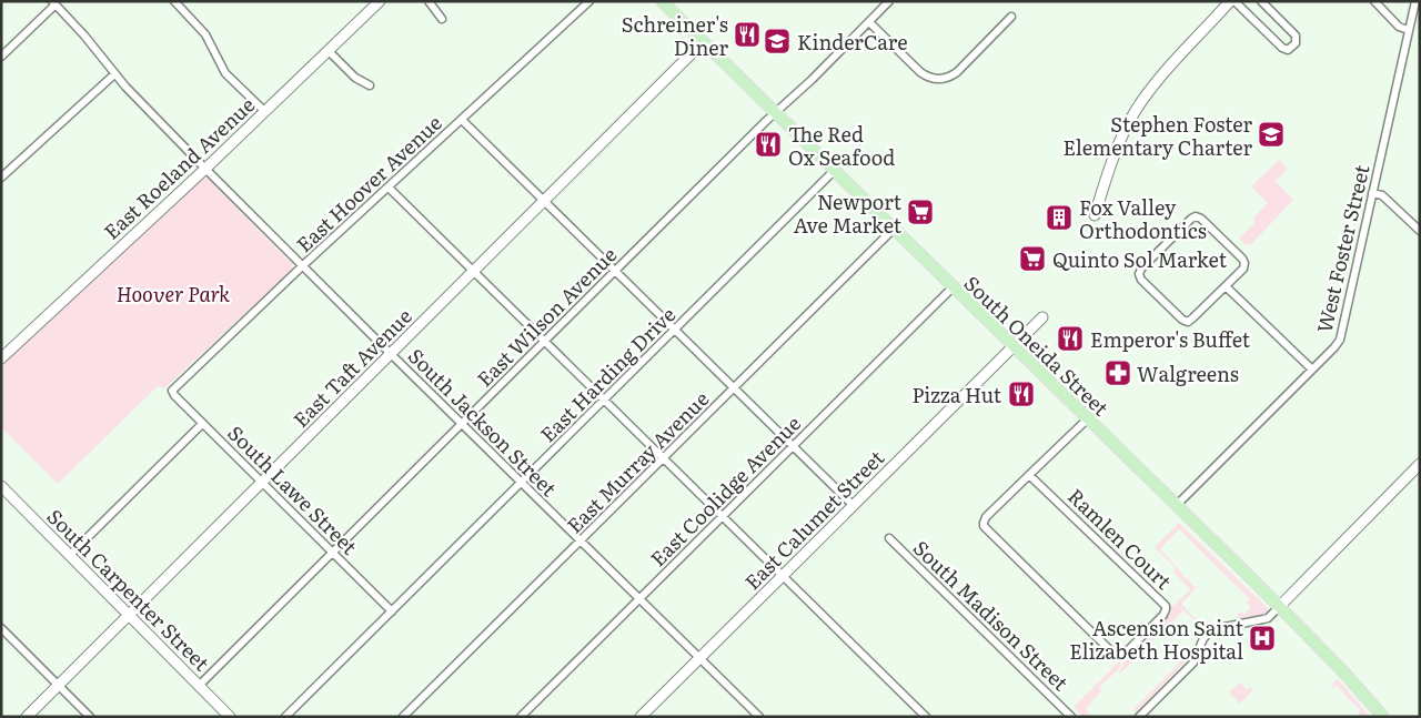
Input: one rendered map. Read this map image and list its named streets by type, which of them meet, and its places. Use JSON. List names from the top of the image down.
{
  "streets": {
    "main road": ["South Oneida Street"],
    "street": [
      "East Roeland Avenue",
      "East Hoover Avenue",
      "West Foster Street",
      "East Wilson Avenue",
      "East Taft Avenue",
      "East Harding Drive",
      "South Jackson Street",
      "East Murray Avenue",
      "South Lawe Street",
      "East Coolidge Avenue",
      "East Calumet Street",
      "Ramlen Court",
      "South Carpenter Street",
      "South Madison Street"
    ]
  },
  "crossings": [
    ["East Roeland Avenue", "South Jackson Street"],
    ["East Hoover Avenue", "South Jackson Street"],
    ["East Hoover Avenue", "South Lawe Street"],
    ["West Foster Street", "South Oneida Street"],
    ["East Wilson Avenue", "South Oneida Street"],
    ["East Wilson Avenue", "South Jackson Street"],
    ["East Wilson Avenue", "South Lawe Street"],
    ["East Wilson Avenue", "South Carpenter Street"],
    ["South Oneida Street", "East Taft Avenue"],
    ["South Oneida Street", "East Harding Drive"],
    ["South Oneida Street", "East Murray Avenue"],
    ["South Oneida Street", "East Coolidge Avenue"],
    ["South Oneida Street", "East Calumet Street"],
    ["South Oneida Street", "Ramlen Court"],
    ["East Taft Avenue", "South Jackson Street"],
    ["East Taft Avenue", "South Lawe Street"],
    ["East Taft Avenue", "South Carpenter Street"],
    ["East Harding Drive", "South Jackson Street"],
    ["East Harding Drive", "South Lawe Street"],
    ["South Jackson Street", "East Murray Avenue"],
    ["South Jackson Street", "East Coolidge Avenue"],
    ["South Jackson Street", "East Calumet Street"]
  ],
  "parks": ["Hoover Park"],
  "places": {
    "restaurant": [
      "Schreiner's Diner",
      "The Red Ox Seafood",
      "Emperor's Buffet",
      "Pizza Hut"
    ],
    "school or university": ["KinderCare", "Stephen Foster Elementary Charter"],
    "supermarket": ["Newport Ave Market", "Quinto Sol Market"],
    "building": ["Fox Valley Orthodontics"],
    "pharmacy": ["Walgreens"],
    "hospital": ["Ascension Saint Elizabeth Hospital"]
  }
}
